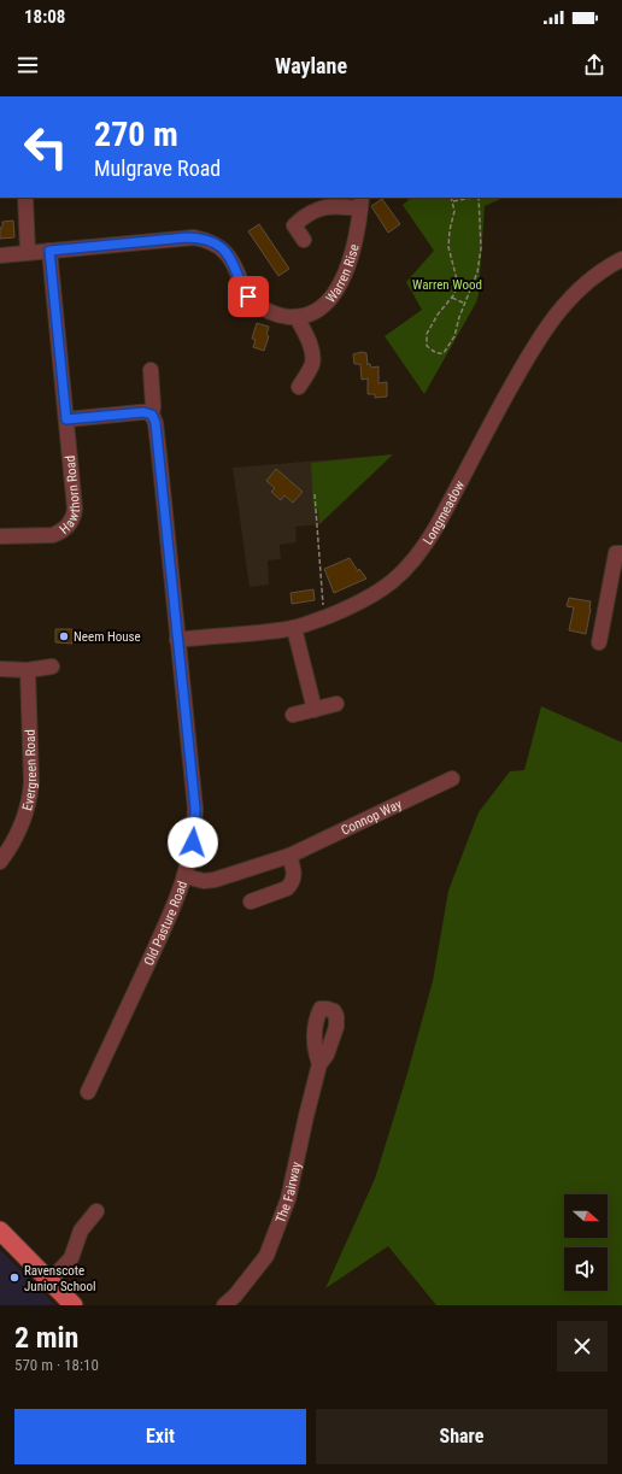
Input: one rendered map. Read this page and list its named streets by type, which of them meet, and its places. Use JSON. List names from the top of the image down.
{
  "streets": {
    "street": [
      "Warren Rise",
      "Hawthorn Road",
      "Longmeadow",
      "Evergreen Road",
      "Connop Way",
      "Old Pasture Road",
      "The Fairway"
    ]
  },
  "crossings": [
    ["Longmeadow", "Old Pasture Road"],
    ["Connop Way", "Old Pasture Road"]
  ],
  "parks": ["Warren Wood"],
  "places": ["Neem House", "Ravenscote Junior School"],
  "north": "right",
  "page": {
    "status": "18:08",
    "header": "Waylane",
    "turn": ["270 m", "Mulgrave Road"],
    "heading": ["2 min", "570 m · 18:10"],
    "buttons": ["Exit", "Share"]
  }
}
